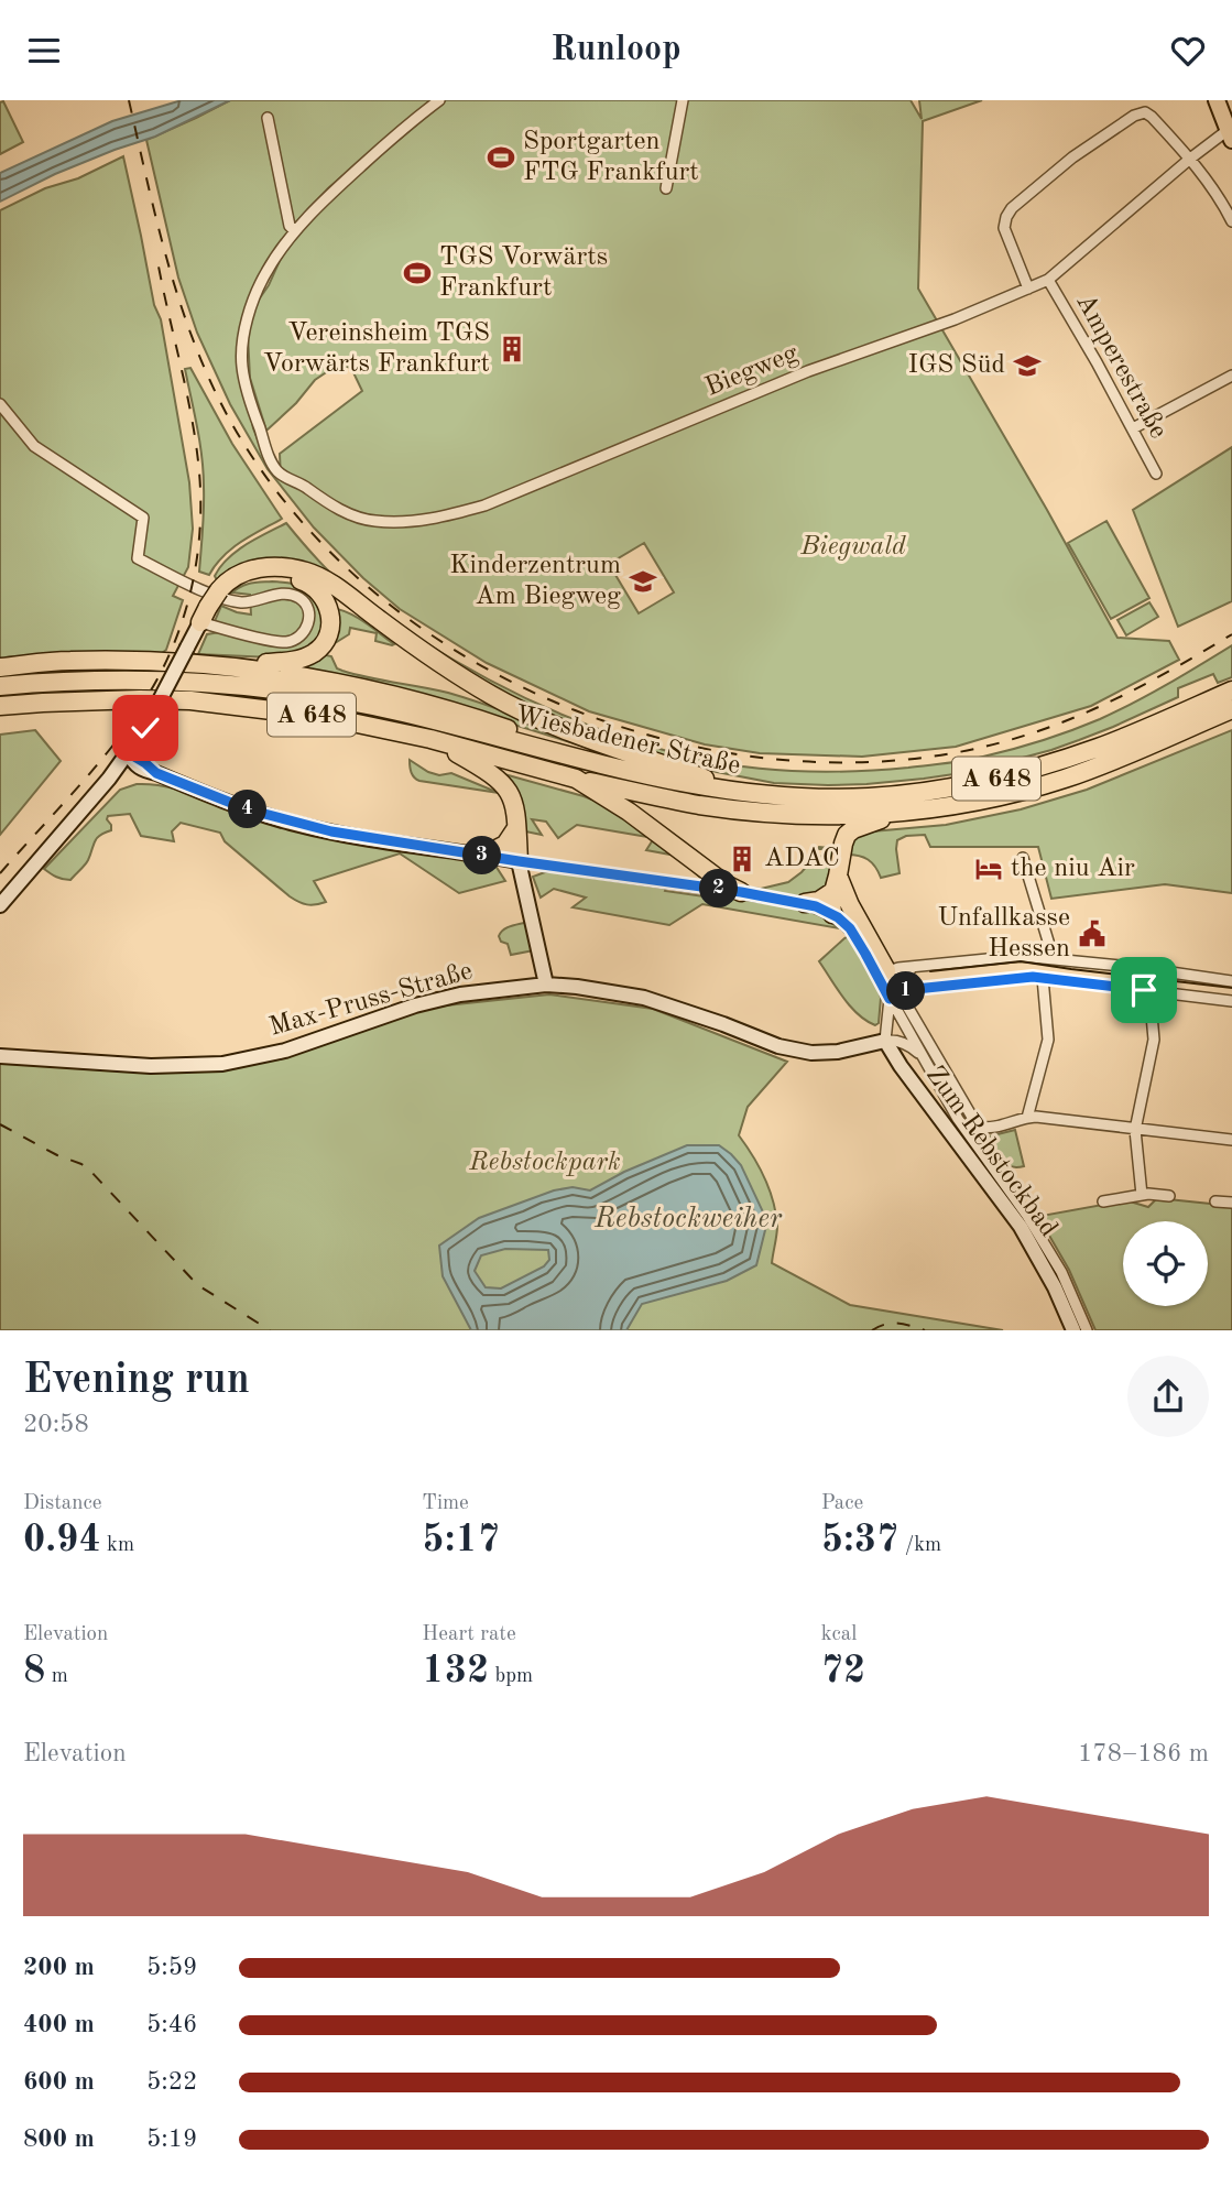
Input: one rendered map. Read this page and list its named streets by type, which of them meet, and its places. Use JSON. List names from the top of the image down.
{
  "streets": {
    "highway": ["A 648", "Wiesbadener Straße"],
    "main road": ["Max-Pruss-Straße", "Zum Rebstockbad"],
    "street": ["Amperestraße", "Biegweg"]
  },
  "crossings": [
    ["Amperestraße", "Biegweg"],
    ["A 648", "Wiesbadener Straße"],
    ["Max-Pruss-Straße", "Zum Rebstockbad"]
  ],
  "water": ["Rebstockweiher"],
  "parks": ["Biegwald", "Rebstockpark"],
  "places": {
    "sports": ["Sportgarten FTG Frankfurt", "TGS Vorwärts Frankfurt"],
    "building": ["Vereinsheim TGS Vorwärts Frankfurt", "ADAC"],
    "school or university": ["IGS Süd", "Kinderzentrum Am Biegweg"],
    "hotel": ["the niu Air"],
    "public building": ["Unfallkasse Hessen"]
  },
  "page": {
    "header": "Runloop",
    "pins": [
      "4",
      "3",
      "2",
      "1"
    ],
    "heading": ["Evening run", "20:58"],
    "stats": [
      ["Distance", "0.94 km"],
      ["Time", "5:17"],
      ["Pace", "5:37 /km"],
      ["Elevation", "8 m"],
      ["Heart rate", "132 bpm"],
      ["kcal", "72"]
    ],
    "chart": ["Elevation", "178–186 m"],
    "list": [
      {
        "name": "200 m",
        "note": "5:59"
      },
      {
        "name": "400 m",
        "note": "5:46"
      },
      {
        "name": "600 m",
        "note": "5:22"
      },
      {
        "name": "800 m",
        "note": "5:19"
      }
    ]
  }
}
